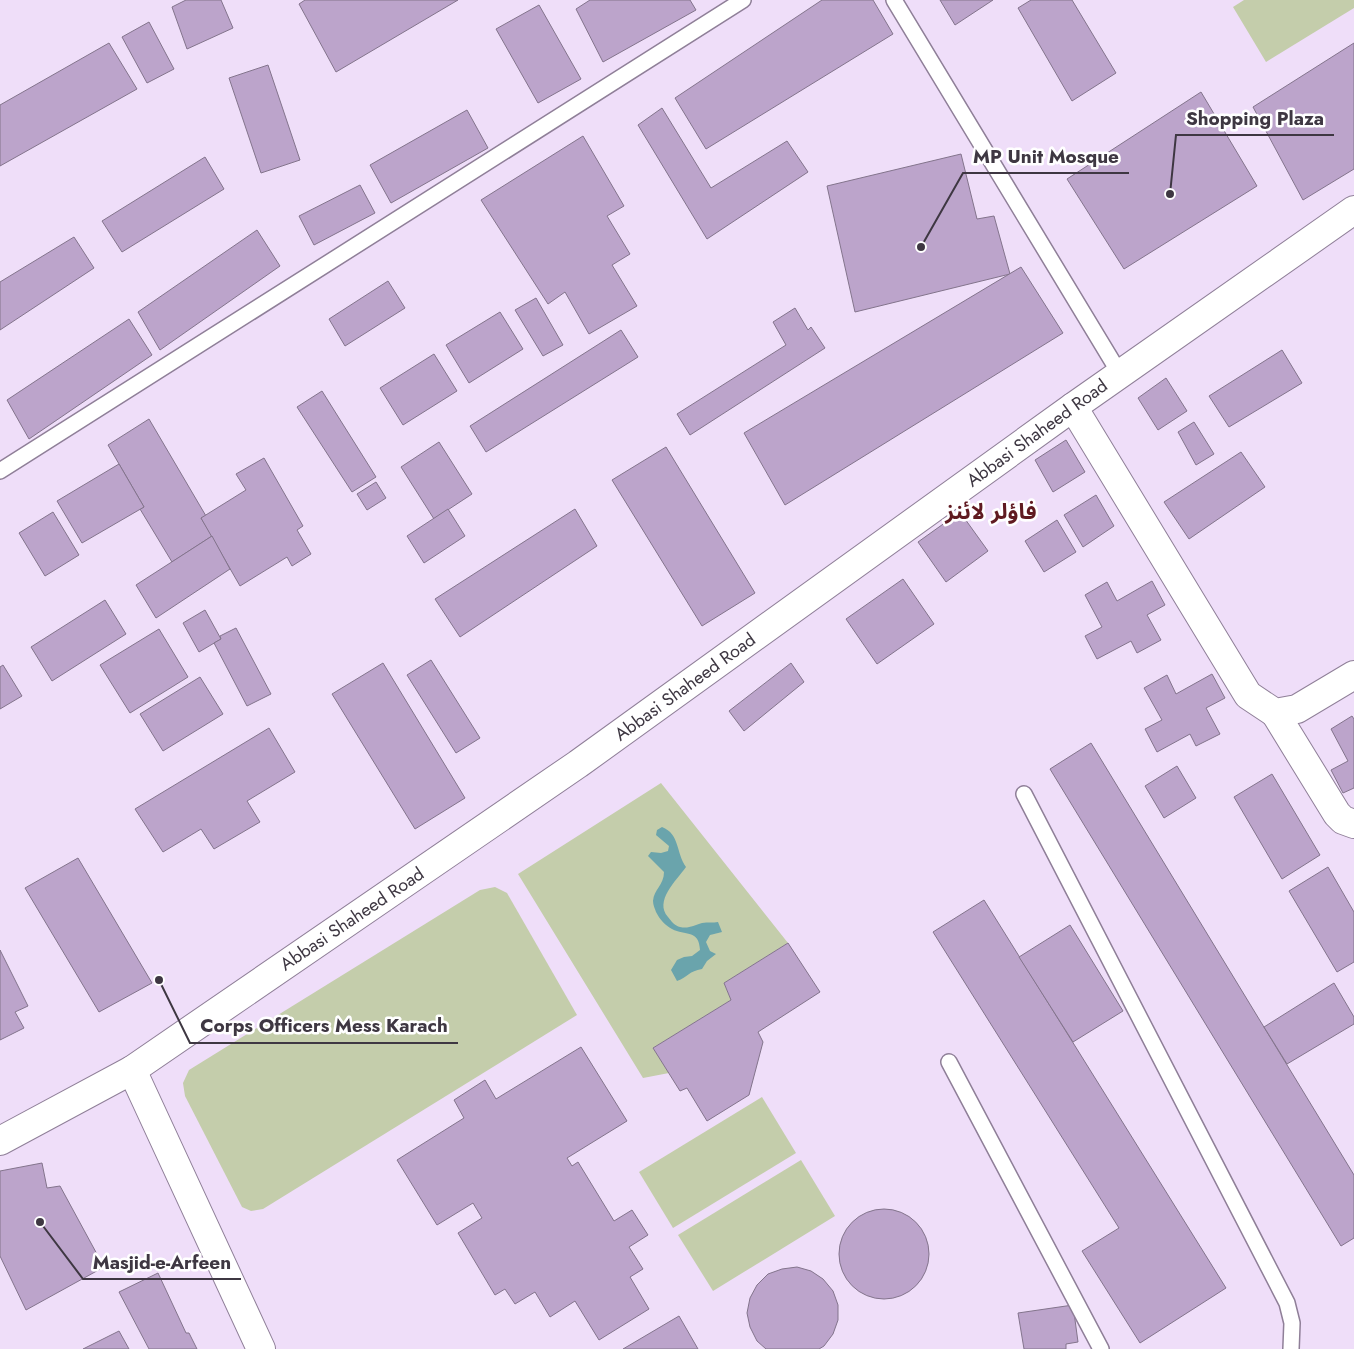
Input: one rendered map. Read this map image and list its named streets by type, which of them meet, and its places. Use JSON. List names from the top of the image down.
{
  "streets": {
    "street": ["Abbasi Shaheed Road"]
  },
  "districts": ["فاؤلر لائنز"],
  "places": [
    "Shopping Plaza",
    "MP Unit Mosque",
    "Corps Officers Mess Karach",
    "Masjid-e-Arfeen"
  ]
}
